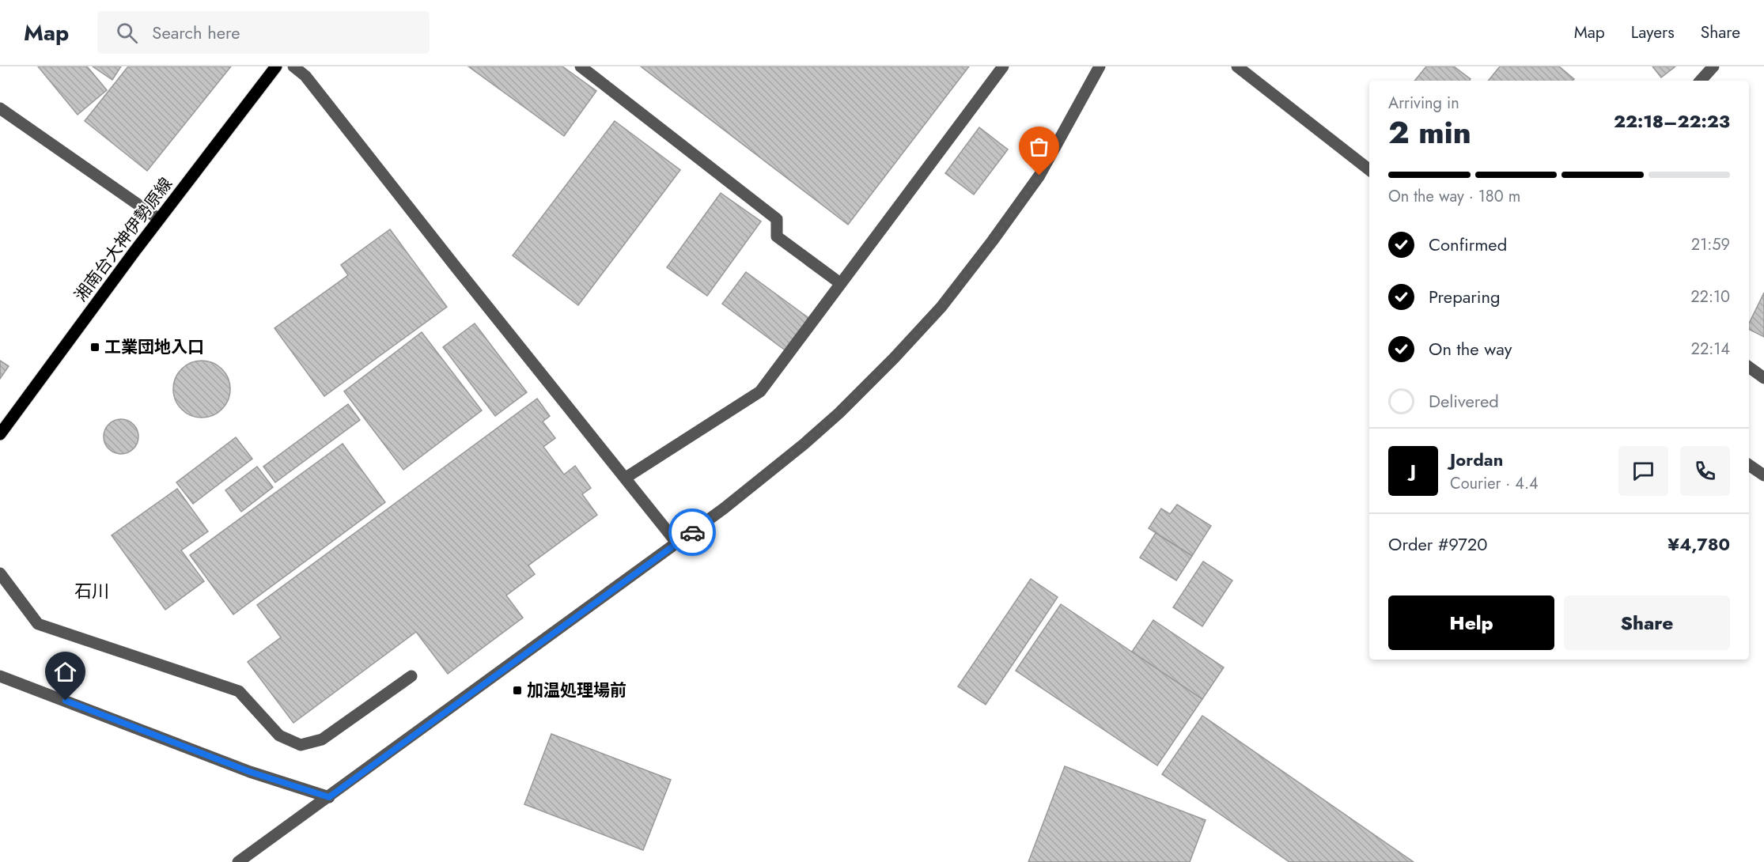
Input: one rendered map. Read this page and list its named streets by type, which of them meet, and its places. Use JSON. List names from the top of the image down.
{
  "streets": {
    "main road": ["湘南台大神伊勢原線"]
  },
  "districts": ["石川"],
  "places": {
    "transit": ["工業団地入口", "加温処理場前"]
  },
  "page": {
    "header": "Map",
    "search": "Search here",
    "nav": ["Map", "Layers", "Share"],
    "heading": ["2 min", "Arriving in", "22:18–22:23"],
    "panel": [
      "Jordan",
      "Courier · 4.4",
      "Order #9720",
      "¥4,780"
    ],
    "bar": "On the way · 180 m",
    "list": [
      ["Confirmed", "21:59"],
      ["Preparing", "22:10"],
      ["On the way", "22:14"],
      "Delivered"
    ],
    "round": "J",
    "buttons": ["Help", "Share"]
  }
}
